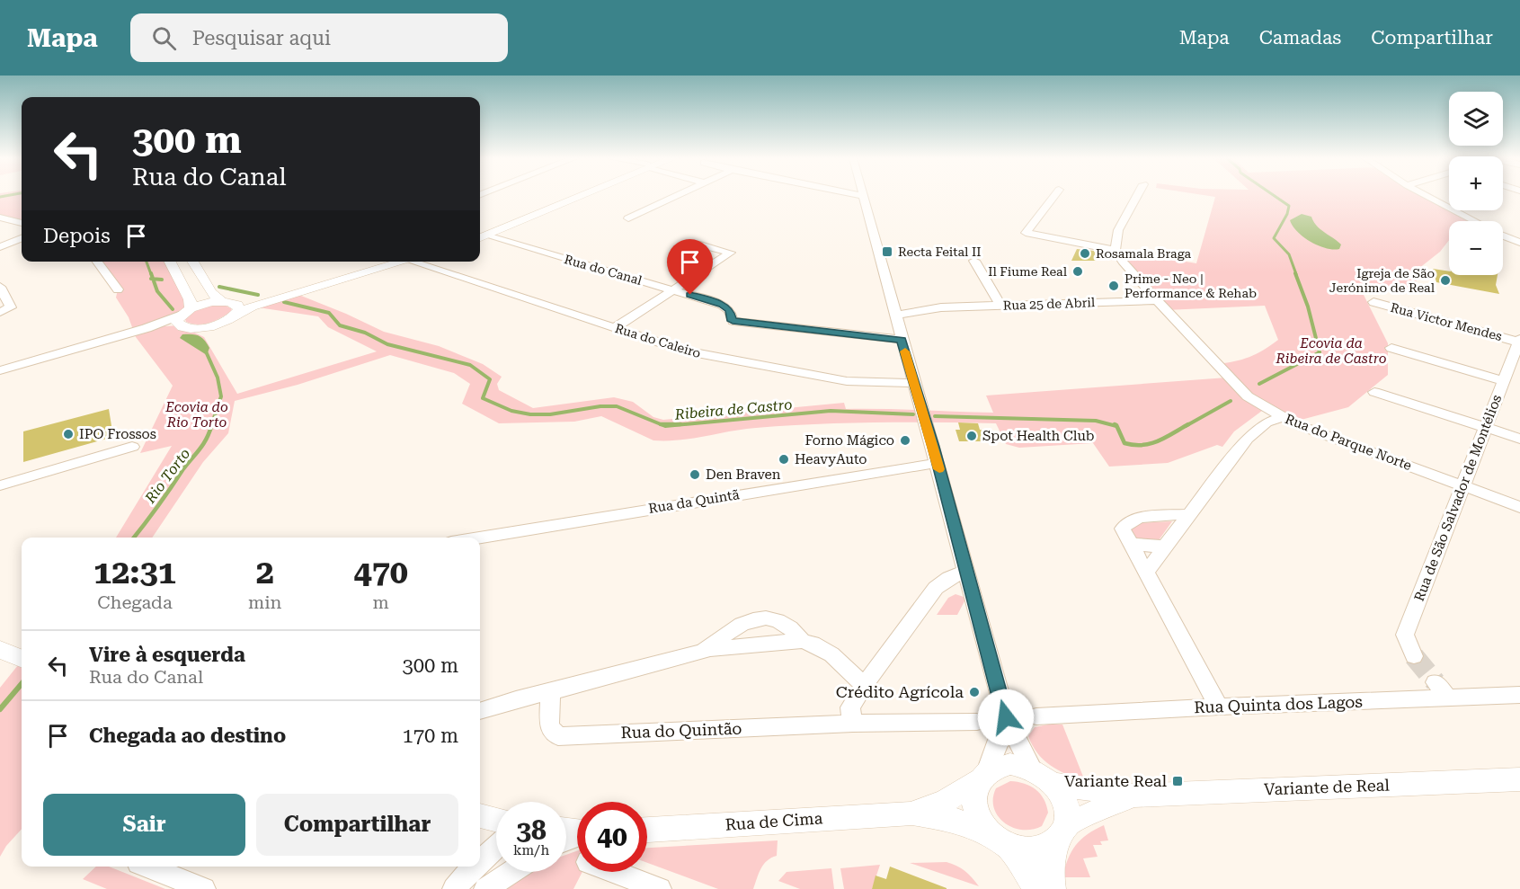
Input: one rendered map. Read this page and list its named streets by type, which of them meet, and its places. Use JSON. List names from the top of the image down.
{
  "streets": {
    "main road": ["Variante de Real", "Rua de Cima"],
    "street": [
      "Rua do Canal",
      "Rua 25 de Abril",
      "Rua Victor Mendes",
      "Rua do Caleiro",
      "Rua do Parque Norte",
      "Rua de São Salvador de Montélios",
      "Rua da Quintã",
      "Rua Quinta dos Lagos",
      "Rua do Quintão"
    ]
  },
  "crossings": [
    ["Rua 25 de Abril", "Rua do Parque Norte"],
    ["Rua Victor Mendes", "Rua de São Salvador de Montélios"],
    ["Rua do Parque Norte", "Rua de São Salvador de Montélios"],
    ["Variante de Real", "Rua de Cima"]
  ],
  "water": ["Ribeira de Castro", "Rio Torto"],
  "parks": ["Ecovia da Ribeira de Castro", "Ecovia do Rio Torto"],
  "places": {
    "transit": ["Recta Feital II", "Variante Real"],
    "other": [
      "Rosamala Braga",
      "Il Fiume Real",
      "Igreja de São Jerónimo de Real",
      "Prime - Neo | Performance & Rehab",
      "IPO Frossos",
      "Spot Health Club",
      "Forno Mágico",
      "HeavyAuto",
      "Den Braven",
      "Crédito Agrícola"
    ]
  },
  "page": {
    "header": "Mapa",
    "search": "Pesquisar aqui",
    "nav": ["Mapa", "Camadas", "Compartilhar"],
    "map_buttons": ["+", "−"],
    "turn": ["300 m", "Rua do Canal"],
    "then": "Depois",
    "eta": [
      "12:31",
      "Chegada",
      "2",
      "min",
      "470",
      "m"
    ],
    "list": [
      {
        "name": "Vire à esquerda",
        "note": "Rua do Canal",
        "value": "300 m"
      },
      {
        "name": "Chegada ao destino",
        "value": "170 m"
      }
    ],
    "buttons": ["Sair", "Compartilhar"],
    "speed": "38 km/h",
    "limit": "40"
  }
}
